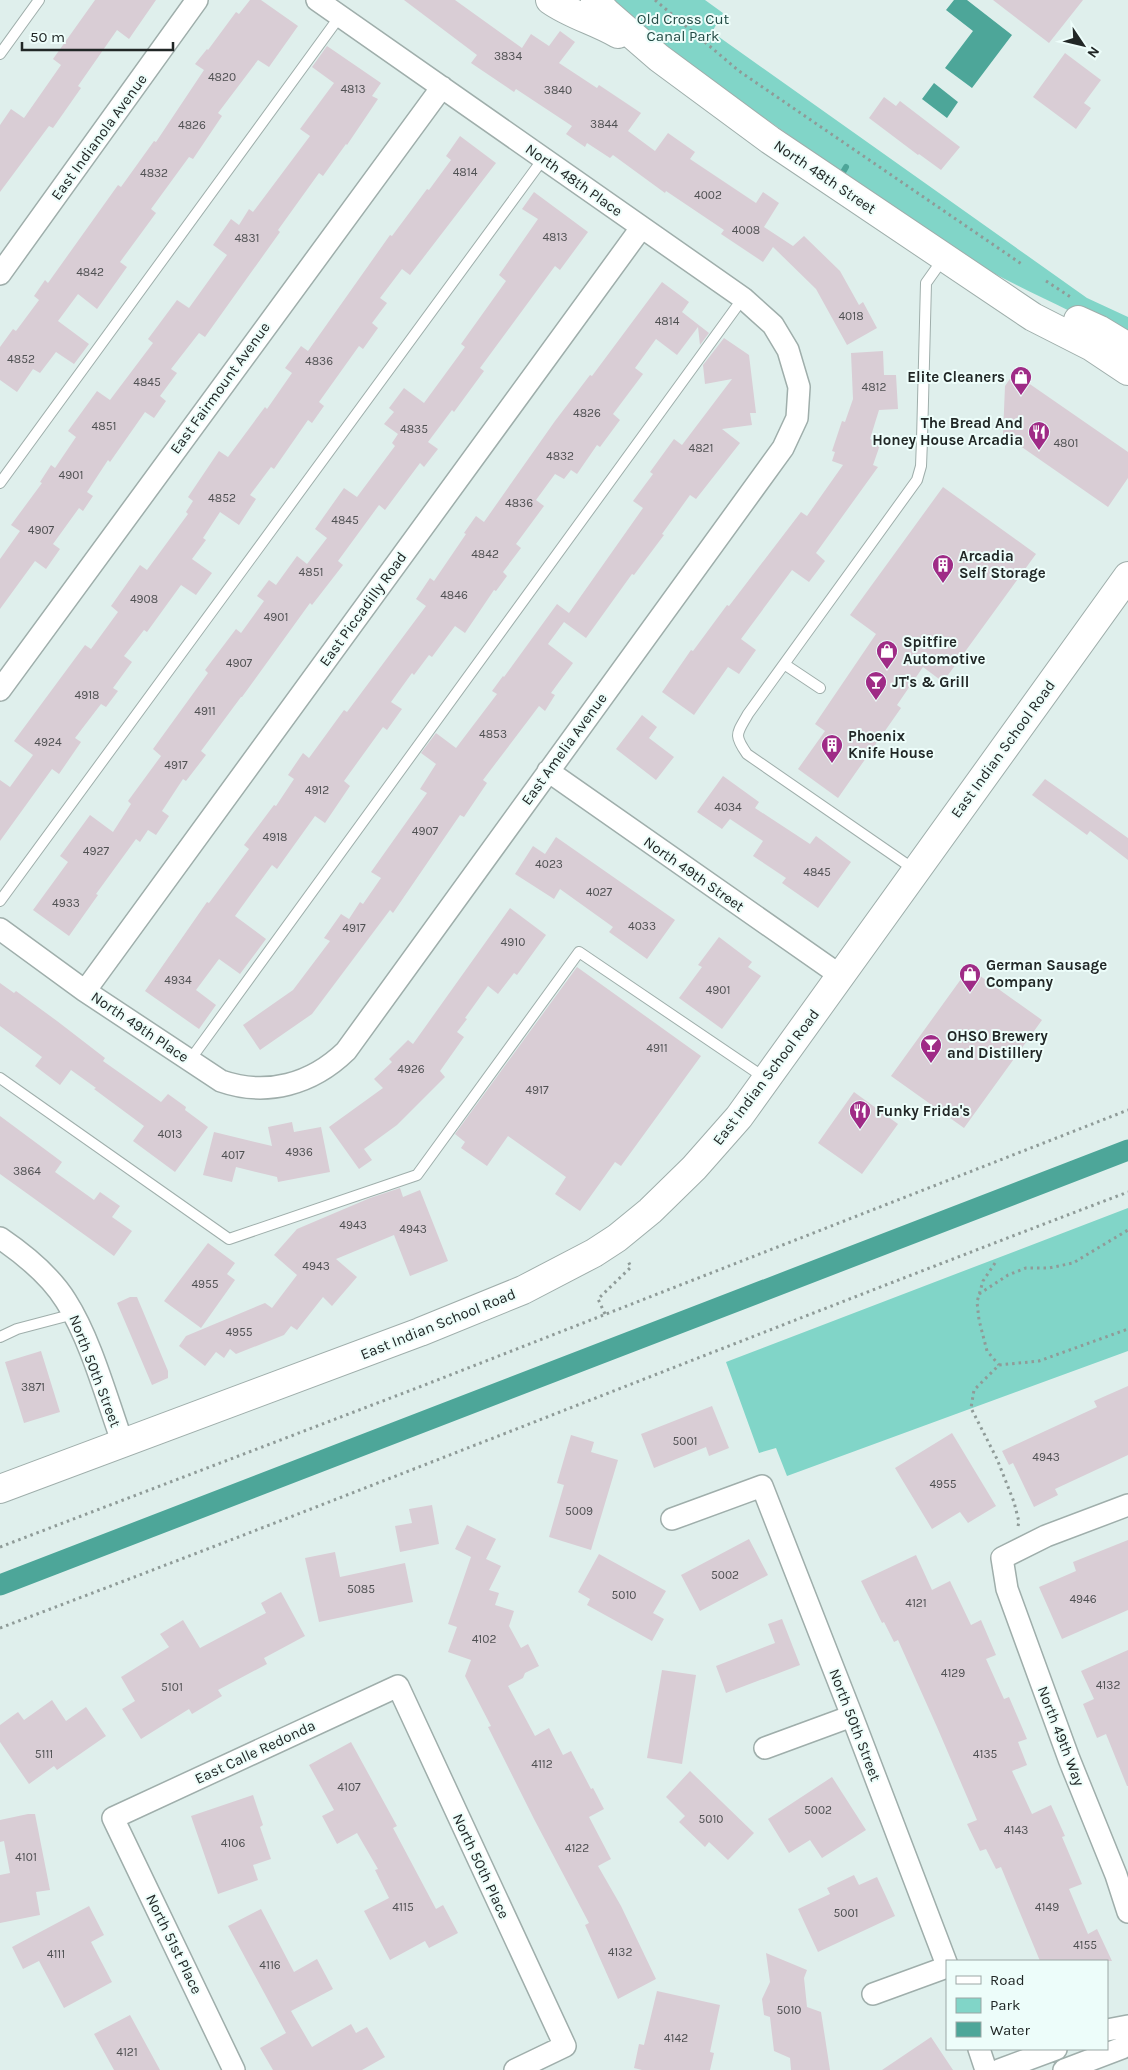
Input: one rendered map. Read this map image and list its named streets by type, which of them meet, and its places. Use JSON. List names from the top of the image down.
{
  "streets": {
    "main road": ["North 48th Street", "East Indian School Road"],
    "street": [
      "East Indianola Avenue",
      "North 48th Place",
      "East Fairmount Avenue",
      "East Piccadilly Road",
      "East Amelia Avenue",
      "North 49th Street",
      "North 49th Place",
      "North 50th Street",
      "North 49th Way",
      "East Calle Redonda",
      "North 50th Place",
      "North 51st Place"
    ]
  },
  "crossings": [
    ["North 48th Place", "East Fairmount Avenue"],
    ["North 48th Place", "East Piccadilly Road"],
    ["North 48th Place", "East Amelia Avenue"],
    ["East Piccadilly Road", "North 49th Place"],
    ["East Amelia Avenue", "North 49th Street"],
    ["East Amelia Avenue", "North 49th Place"],
    ["East Indian School Road", "North 49th Street"],
    ["East Indian School Road", "North 50th Street"],
    ["East Calle Redonda", "North 50th Place"],
    ["East Calle Redonda", "North 51st Place"]
  ],
  "parks": ["Old Cross Cut Canal Park"],
  "places": {
    "shop": ["Elite Cleaners", "Spitfire Automotive", "German Sausage Company"],
    "restaurant": ["The Bread And Honey House Arcadia", "Funky Frida's"],
    "building": ["Arcadia Self Storage", "Phoenix Knife House"],
    "bar": ["JT's & Grill", "OHSO Brewery and Distillery"]
  },
  "house_numbers": [
    "3834",
    "4820",
    "4813",
    "3840",
    "3844",
    "4826",
    "4814",
    "4832",
    "4002",
    "4008",
    "4813",
    "4831",
    "4842",
    "4018",
    "4814",
    "4852",
    "4836",
    "4845",
    "4812",
    "4826",
    "4851",
    "4835",
    "4801",
    "4821",
    "4832",
    "4901",
    "4852",
    "4836",
    "4845",
    "4907",
    "4842",
    "4851",
    "4846",
    "4908",
    "4901",
    "4907",
    "4918",
    "4911",
    "4853",
    "4924",
    "4917",
    "4912",
    "4034",
    "4907",
    "4918",
    "4927",
    "4023",
    "4845",
    "4027",
    "4933",
    "4033",
    "4917",
    "4910",
    "4934",
    "4901",
    "4911",
    "4926",
    "4917",
    "4013",
    "4936",
    "4017",
    "3864",
    "4943",
    "4943",
    "4943",
    "4955",
    "4955",
    "3871",
    "5001",
    "4943",
    "4955",
    "5009",
    "5002",
    "5085",
    "5010",
    "4946",
    "4121",
    "4102",
    "4129",
    "4132",
    "5101",
    "5111",
    "4135",
    "4112",
    "4107",
    "5002",
    "5010",
    "4143",
    "4106",
    "4122",
    "4101",
    "4115",
    "4149",
    "5001",
    "4155",
    "4132",
    "4111",
    "4116",
    "5010",
    "4142",
    "4121"
  ],
  "legend": ["Road", "Park", "Water"],
  "scale_bar": "50 m",
  "north": "bottom right"
}
